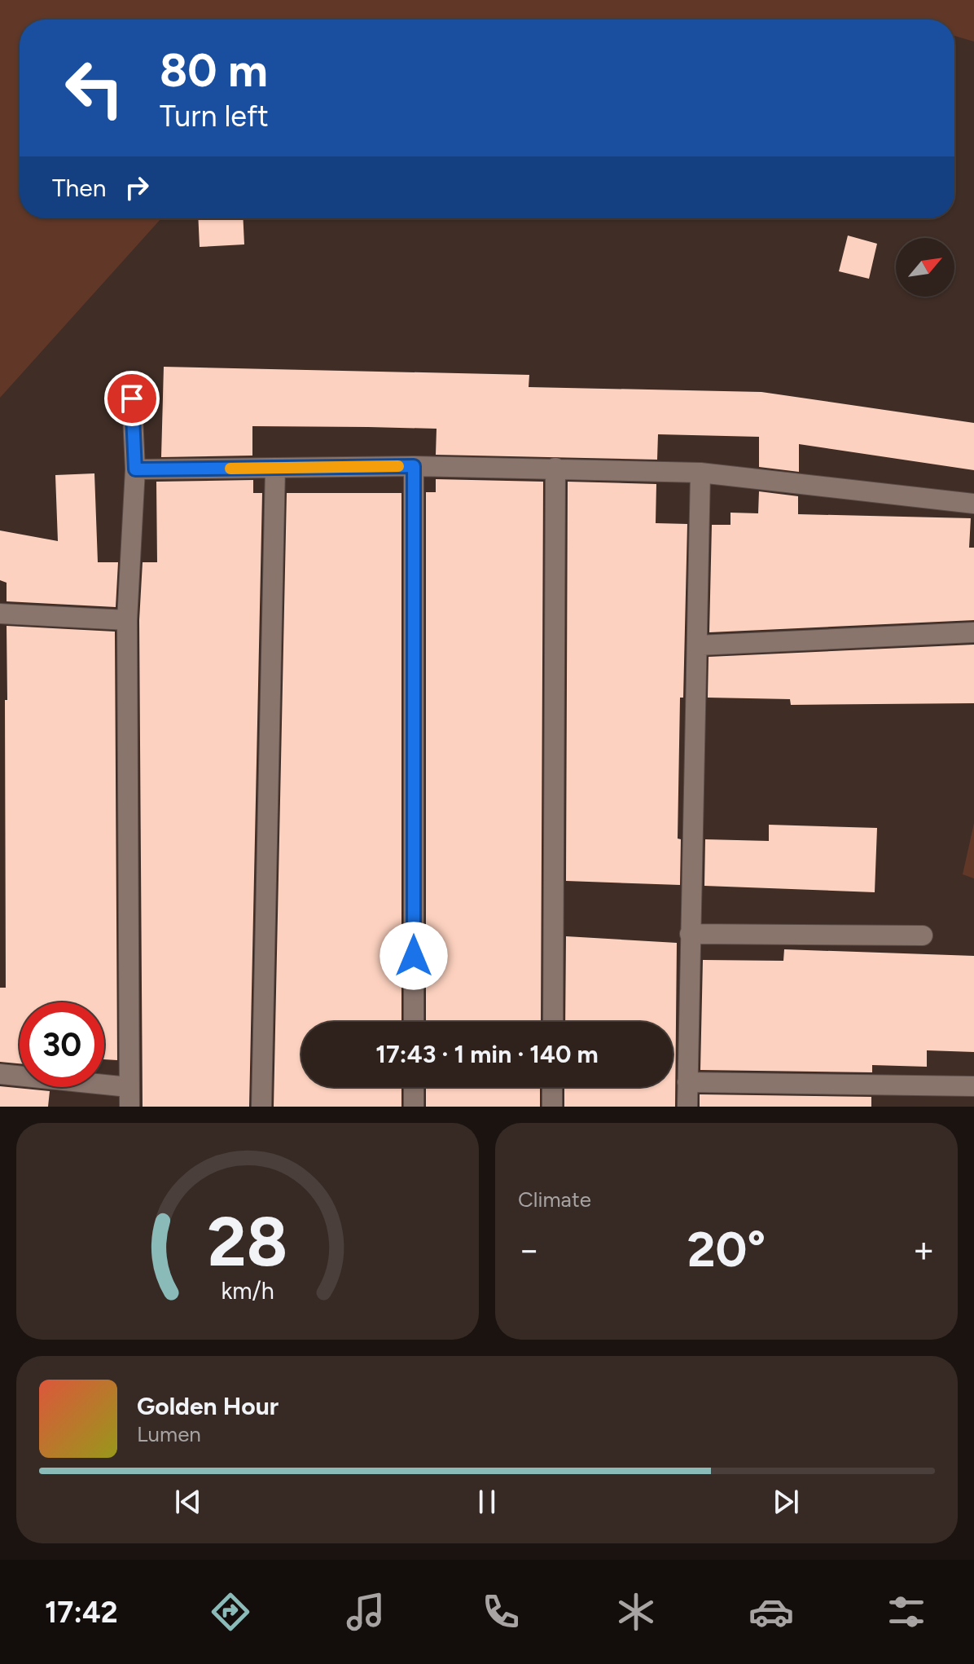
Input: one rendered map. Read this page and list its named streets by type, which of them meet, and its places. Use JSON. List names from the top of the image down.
{
  "north": "top right",
  "page": {
    "turn": ["80 m", "Turn left"],
    "then": "Then",
    "limit": "30",
    "trip": "17:43 · 1 min · 140 m",
    "tile": "Climate",
    "heat": ["−", "20°", "+"],
    "song": ["Golden Hour", "Lumen"],
    "tabs": "17:42",
    "gauge": ["28", "km/h"]
  }
}
